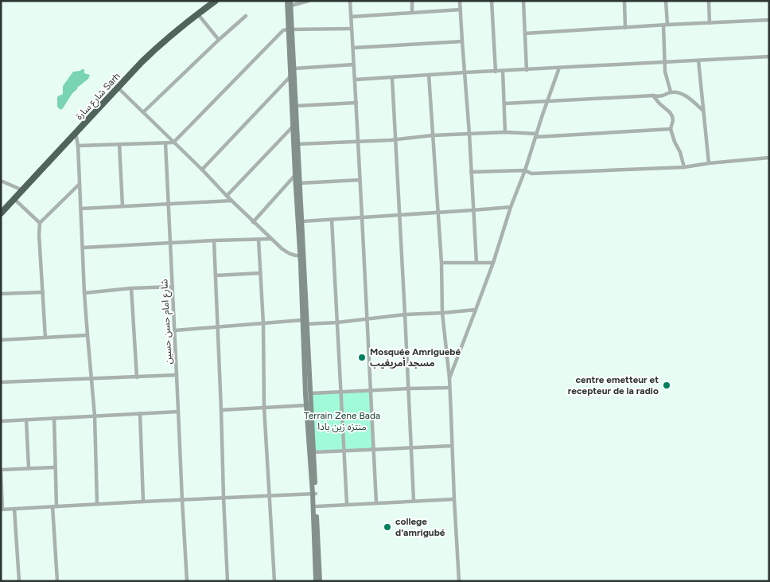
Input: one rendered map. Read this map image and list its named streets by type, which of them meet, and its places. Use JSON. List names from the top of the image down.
{
  "streets": {
    "highway": ["شارع سارة Sarh"],
    "street": ["شارع امام حسن حسين"]
  },
  "parks": ["Terrain Zene Bada منتزه زين بادا"],
  "places": ["Mosquée Amriguebé مسجد أمريغيب", "centre emetteur et recepteur de la radio", "college d'amrigubé"]
}
